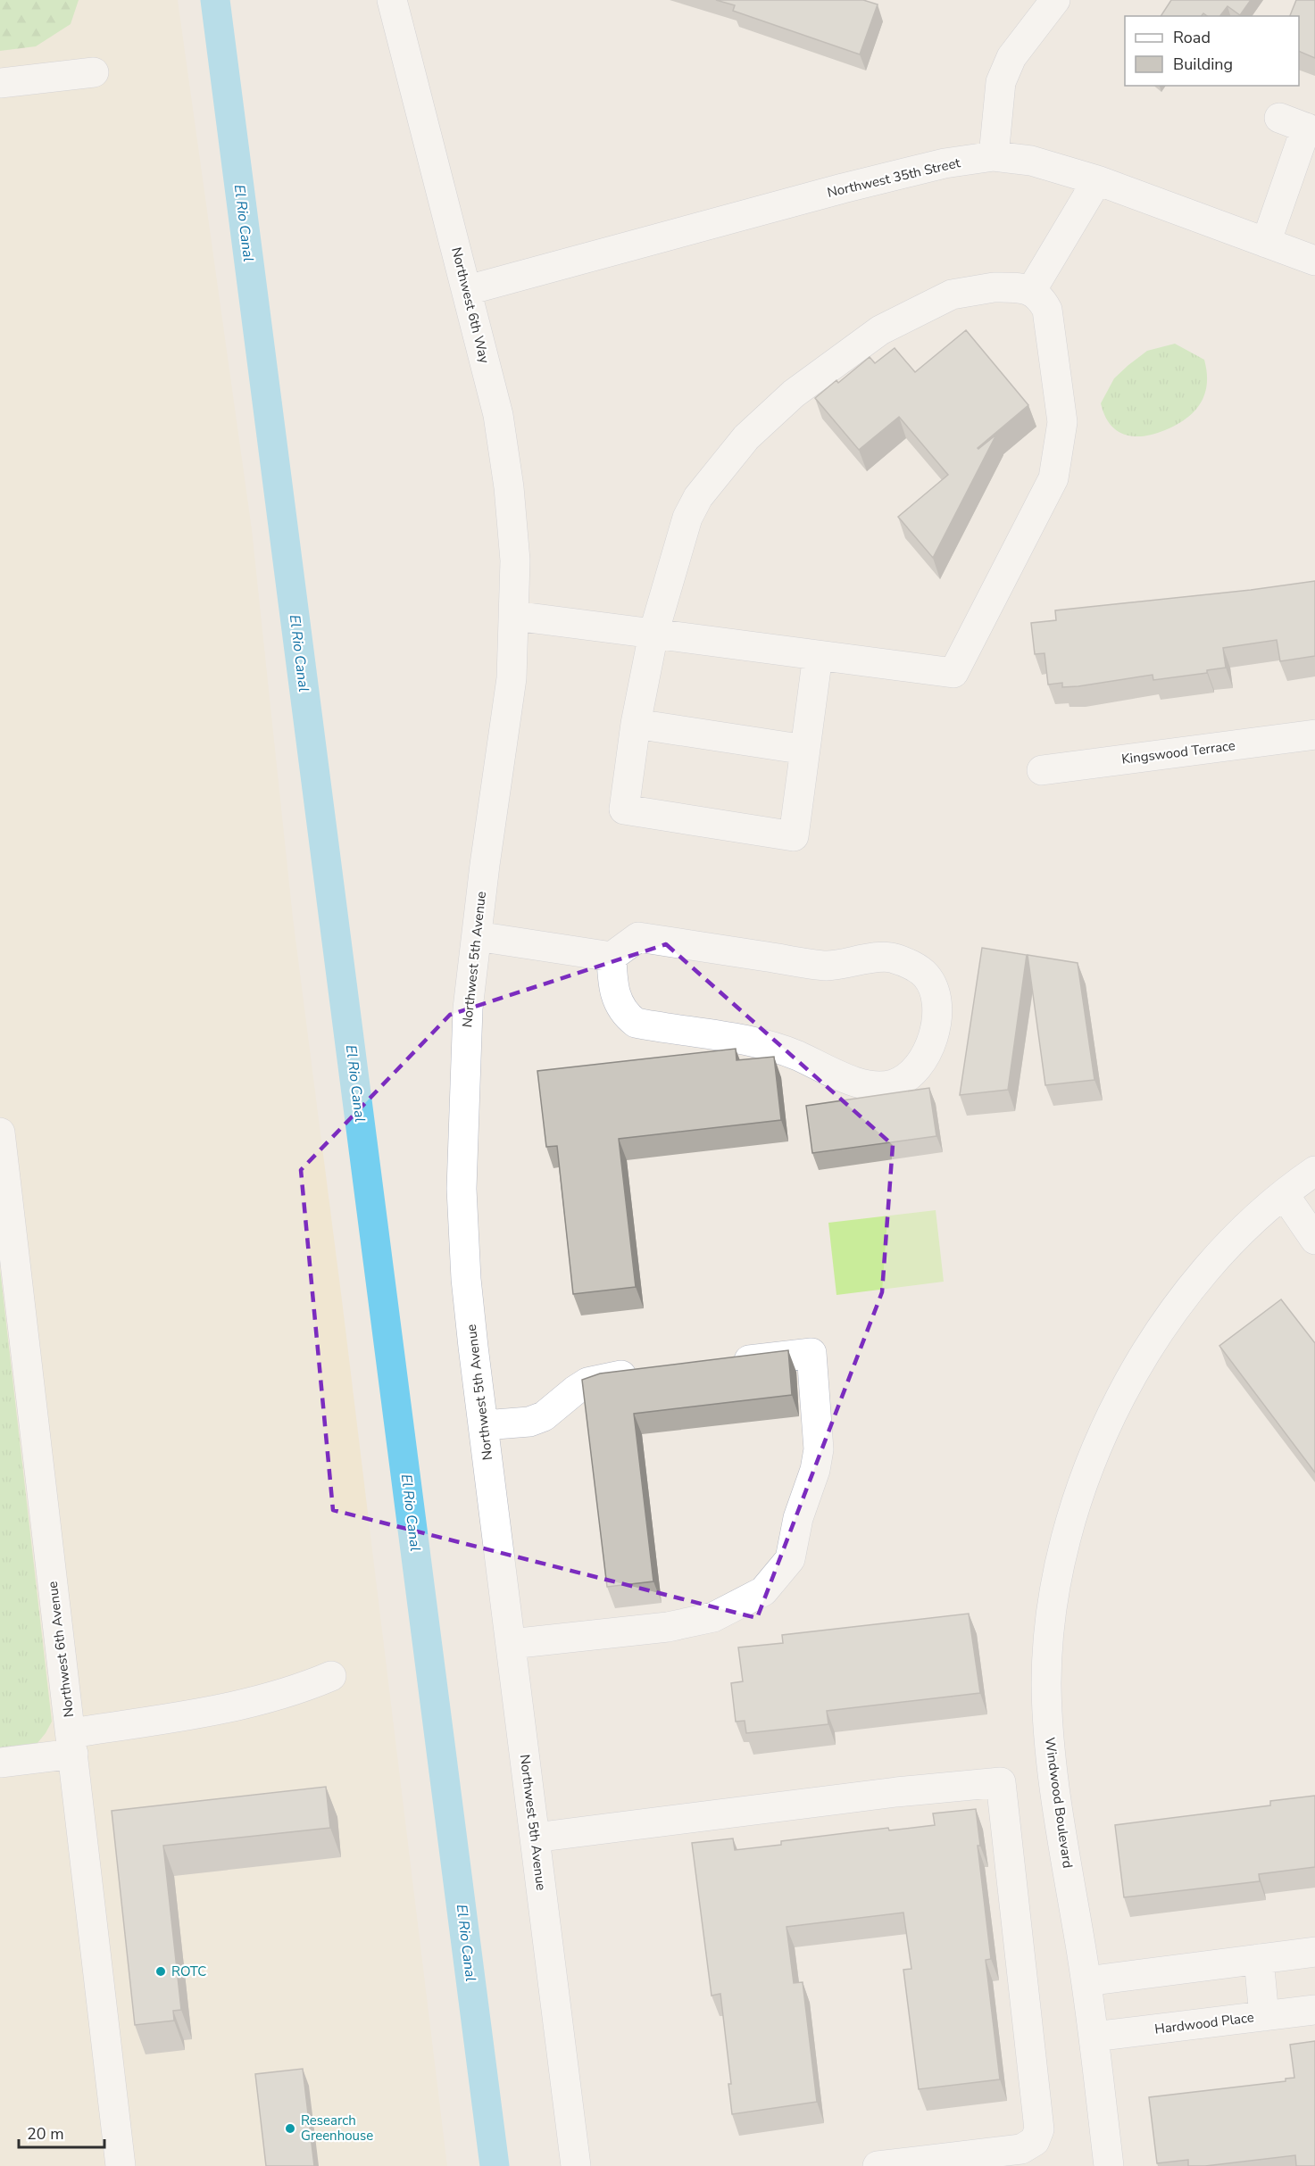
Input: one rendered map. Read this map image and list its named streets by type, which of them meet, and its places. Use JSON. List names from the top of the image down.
{
  "streets": {
    "street": [
      "Northwest 35th Street",
      "Northwest 6th Way",
      "Kingswood Terrace",
      "Northwest 5th Avenue",
      "Northwest 6th Avenue",
      "Windwood Boulevard",
      "Hardwood Place"
    ]
  },
  "crossings": [
    ["Northwest 35th Street", "Northwest 6th Way"],
    ["Northwest 6th Way", "Northwest 5th Avenue"],
    ["Windwood Boulevard", "Hardwood Place"]
  ],
  "water": ["El Rio Canal"],
  "places": ["ROTC", "Research Greenhouse"],
  "legend": ["Road", "Building"],
  "scale_bar": "20 m"
}
